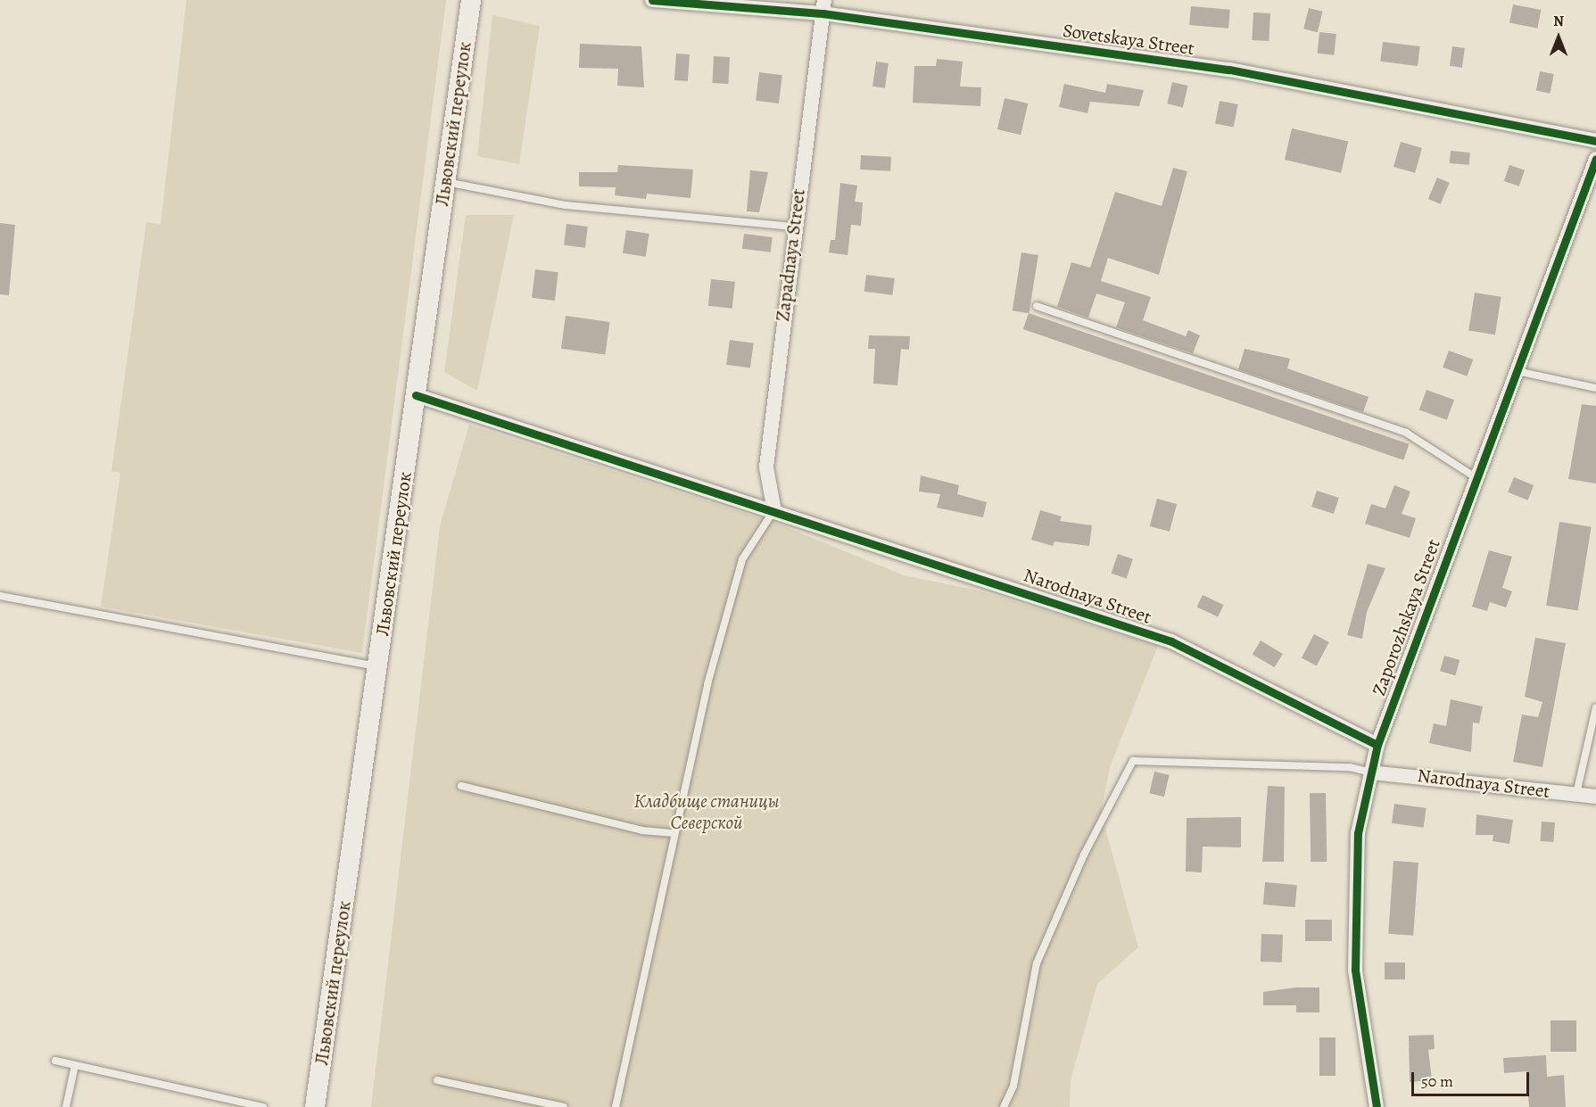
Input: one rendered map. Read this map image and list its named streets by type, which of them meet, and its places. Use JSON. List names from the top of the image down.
{
  "streets": {
    "main road": ["Львовский переулок"],
    "street": [
      "Sovetskaya Street",
      "Zapadnaya Street",
      "Narodnaya Street",
      "Zaporozhskaya Street"
    ]
  },
  "crossings": [
    ["Sovetskaya Street", "Zapadnaya Street"],
    ["Львовский переулок", "Narodnaya Street"],
    ["Zapadnaya Street", "Narodnaya Street"],
    ["Narodnaya Street", "Zaporozhskaya Street"]
  ],
  "parks": ["Кладбище станицы Северской"],
  "scale_bar": "50 m",
  "north": "top"
}
